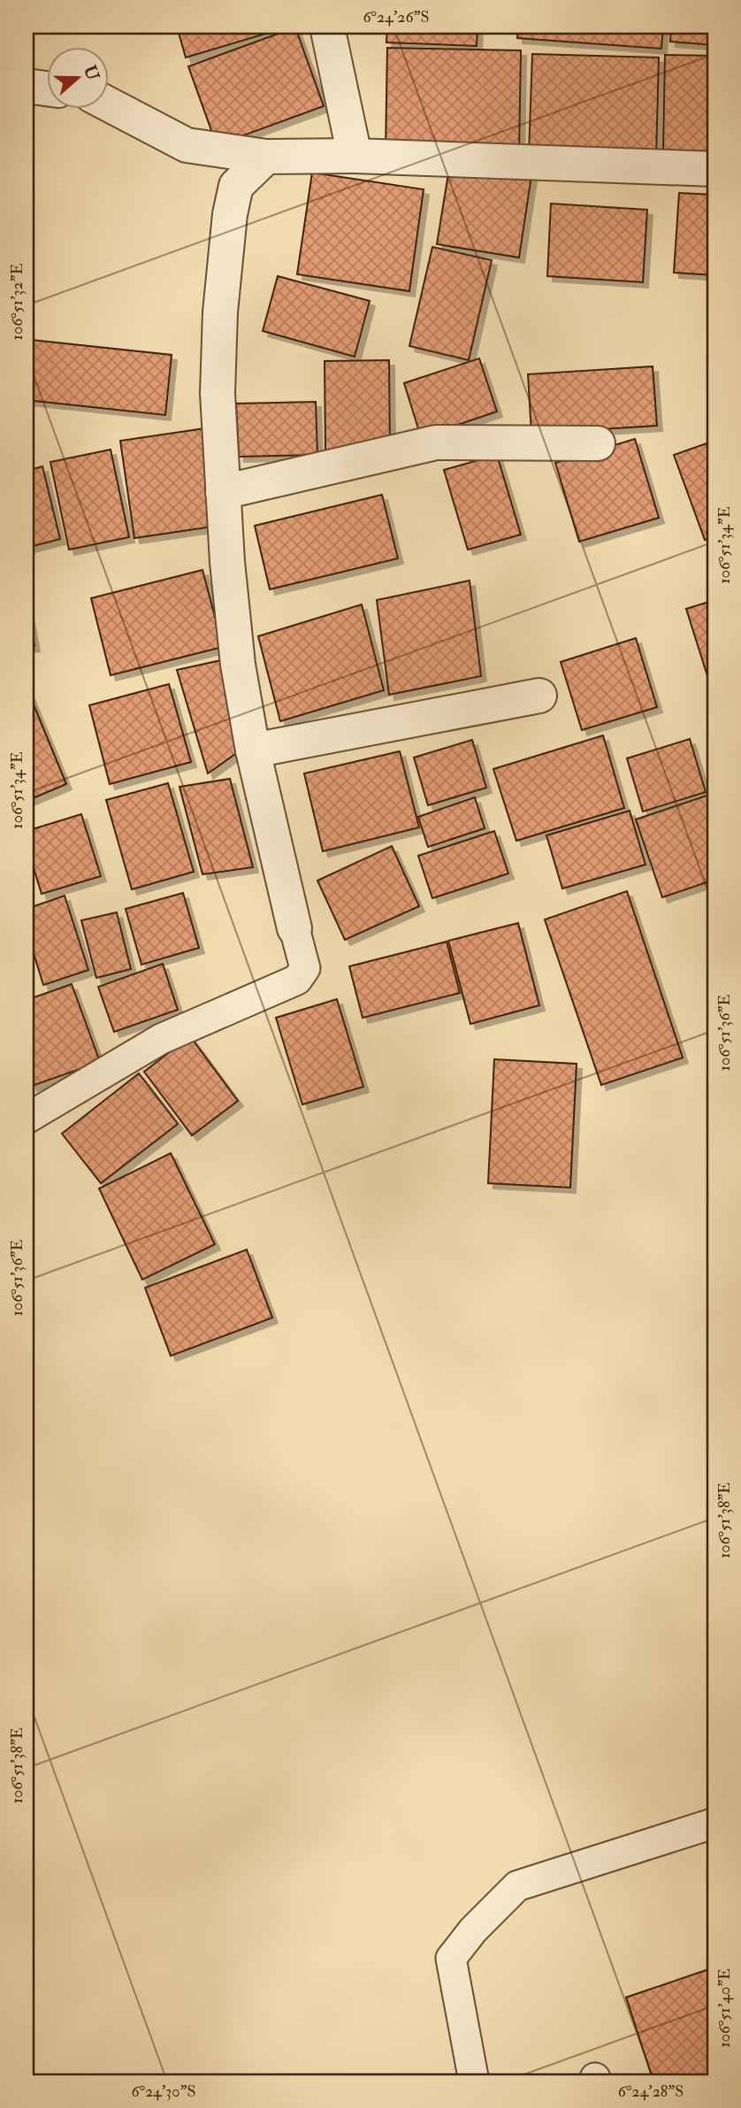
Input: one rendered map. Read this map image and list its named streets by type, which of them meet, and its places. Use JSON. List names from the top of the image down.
{
  "north": "right",
  "coordinates": [
    "6°24'26\"S",
    "106°51'32\"E",
    "106°51'34\"E",
    "106°51'36\"E",
    "106°51'38\"E",
    "106°51'40\"E",
    "6°24'30\"S",
    "6°24'28\"S"
  ]
}
